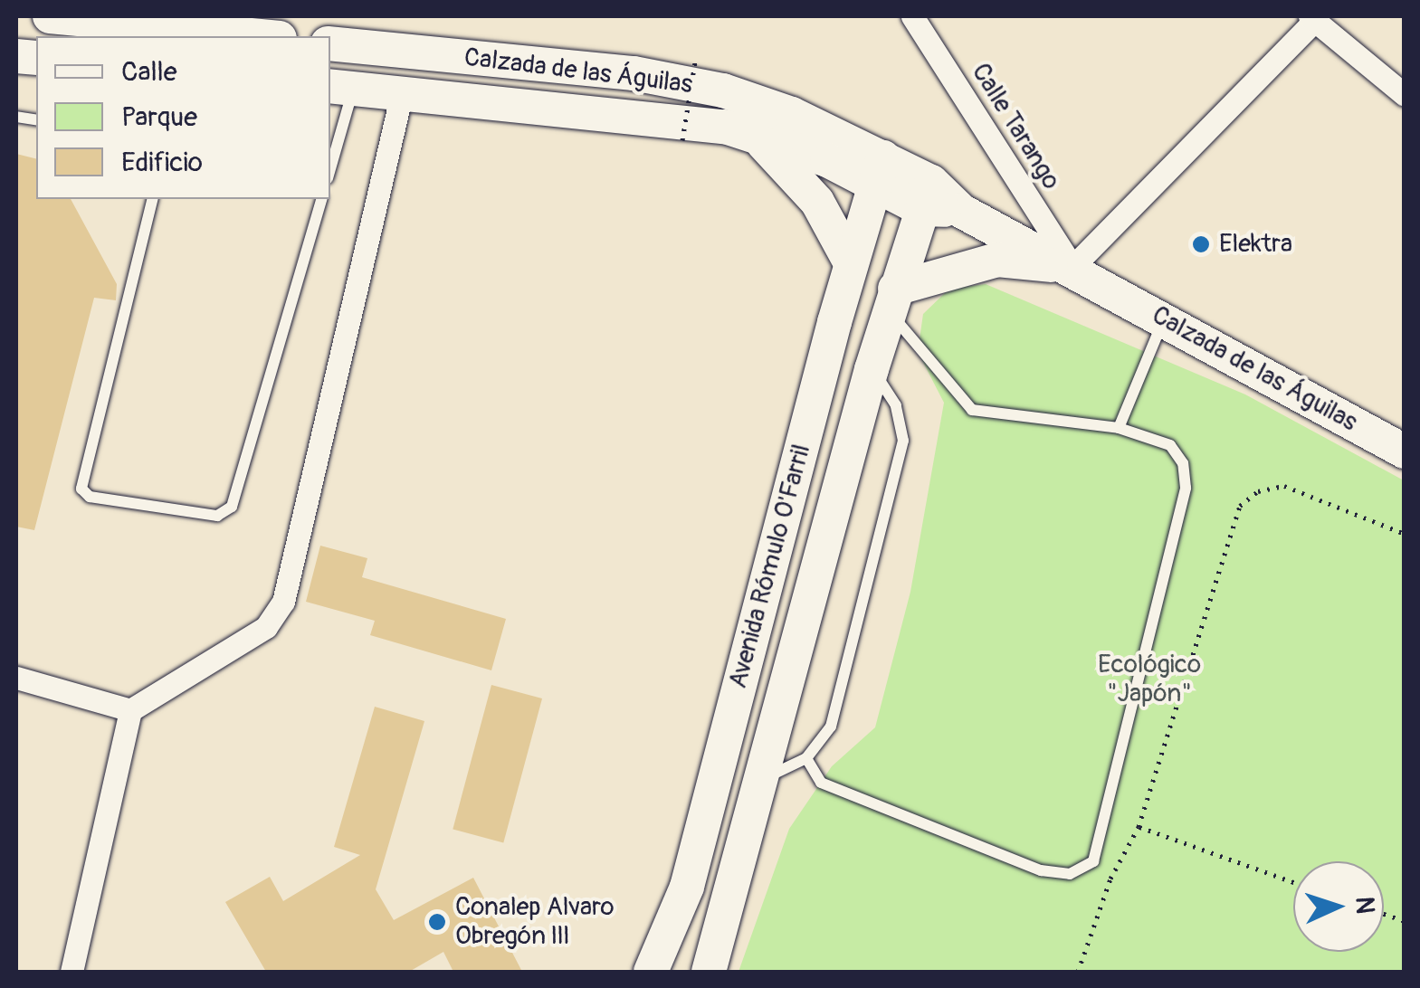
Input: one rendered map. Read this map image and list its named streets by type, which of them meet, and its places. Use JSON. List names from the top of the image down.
{
  "streets": {
    "main road": ["Calzada de las Águilas", "Avenida Rómulo O'Farril"],
    "street": ["Calle Tarango"]
  },
  "crossings": [
    ["Calzada de las Águilas", "Calle Tarango"],
    ["Calzada de las Águilas", "Avenida Rómulo O'Farril"]
  ],
  "parks": ["Ecológico \"Japón\""],
  "places": ["Elektra", "Conalep Alvaro Obregón lll"],
  "legend": ["Calle", "Parque", "Edificio"],
  "north": "right"
}
